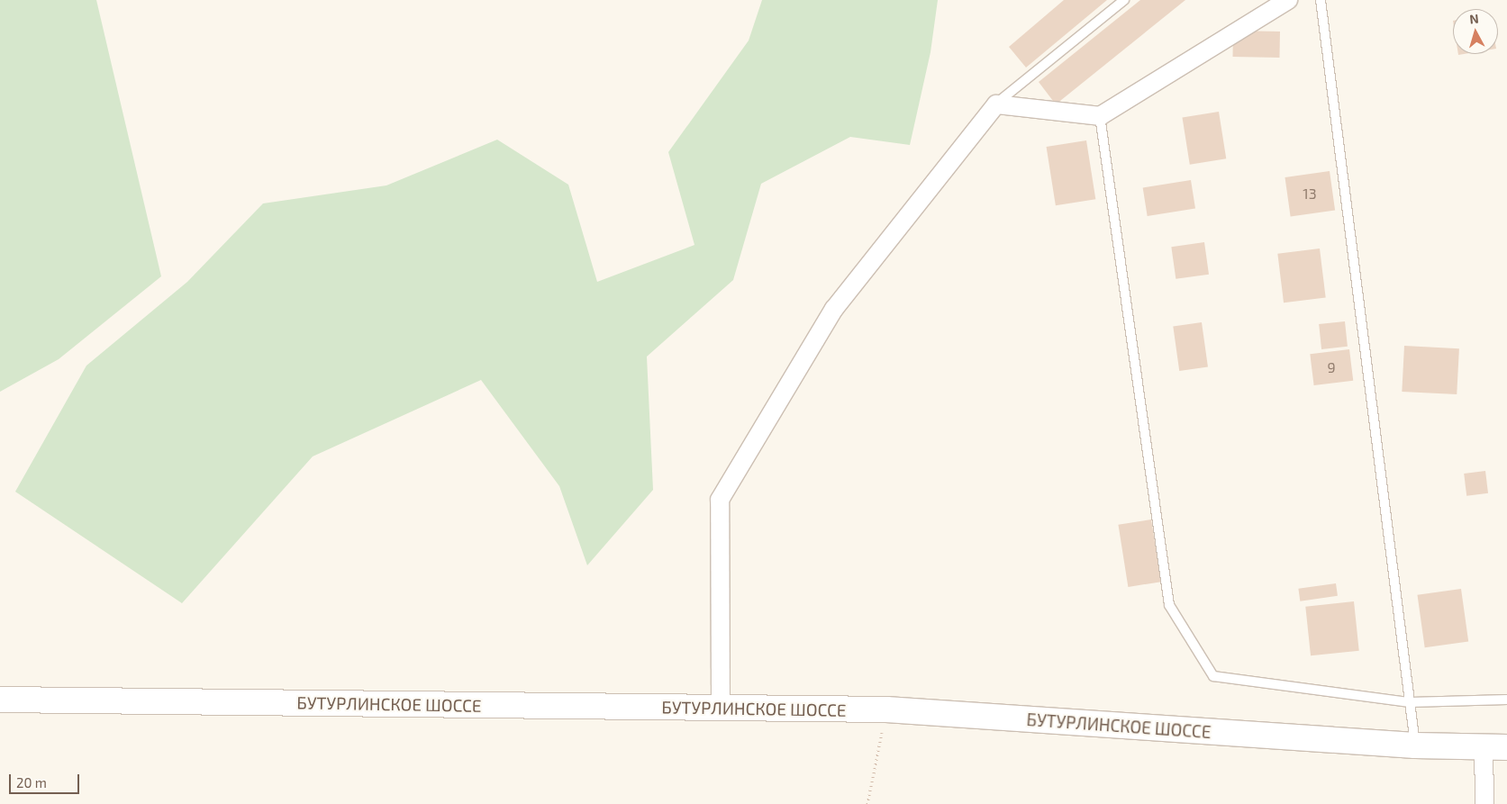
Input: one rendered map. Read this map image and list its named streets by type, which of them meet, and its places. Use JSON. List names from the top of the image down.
{
  "streets": {
    "main road": ["БУТУРЛИНСКОЕ ШОССЕ"]
  },
  "house_numbers": ["13", "9"],
  "scale_bar": "20 m",
  "north": "top"
}
